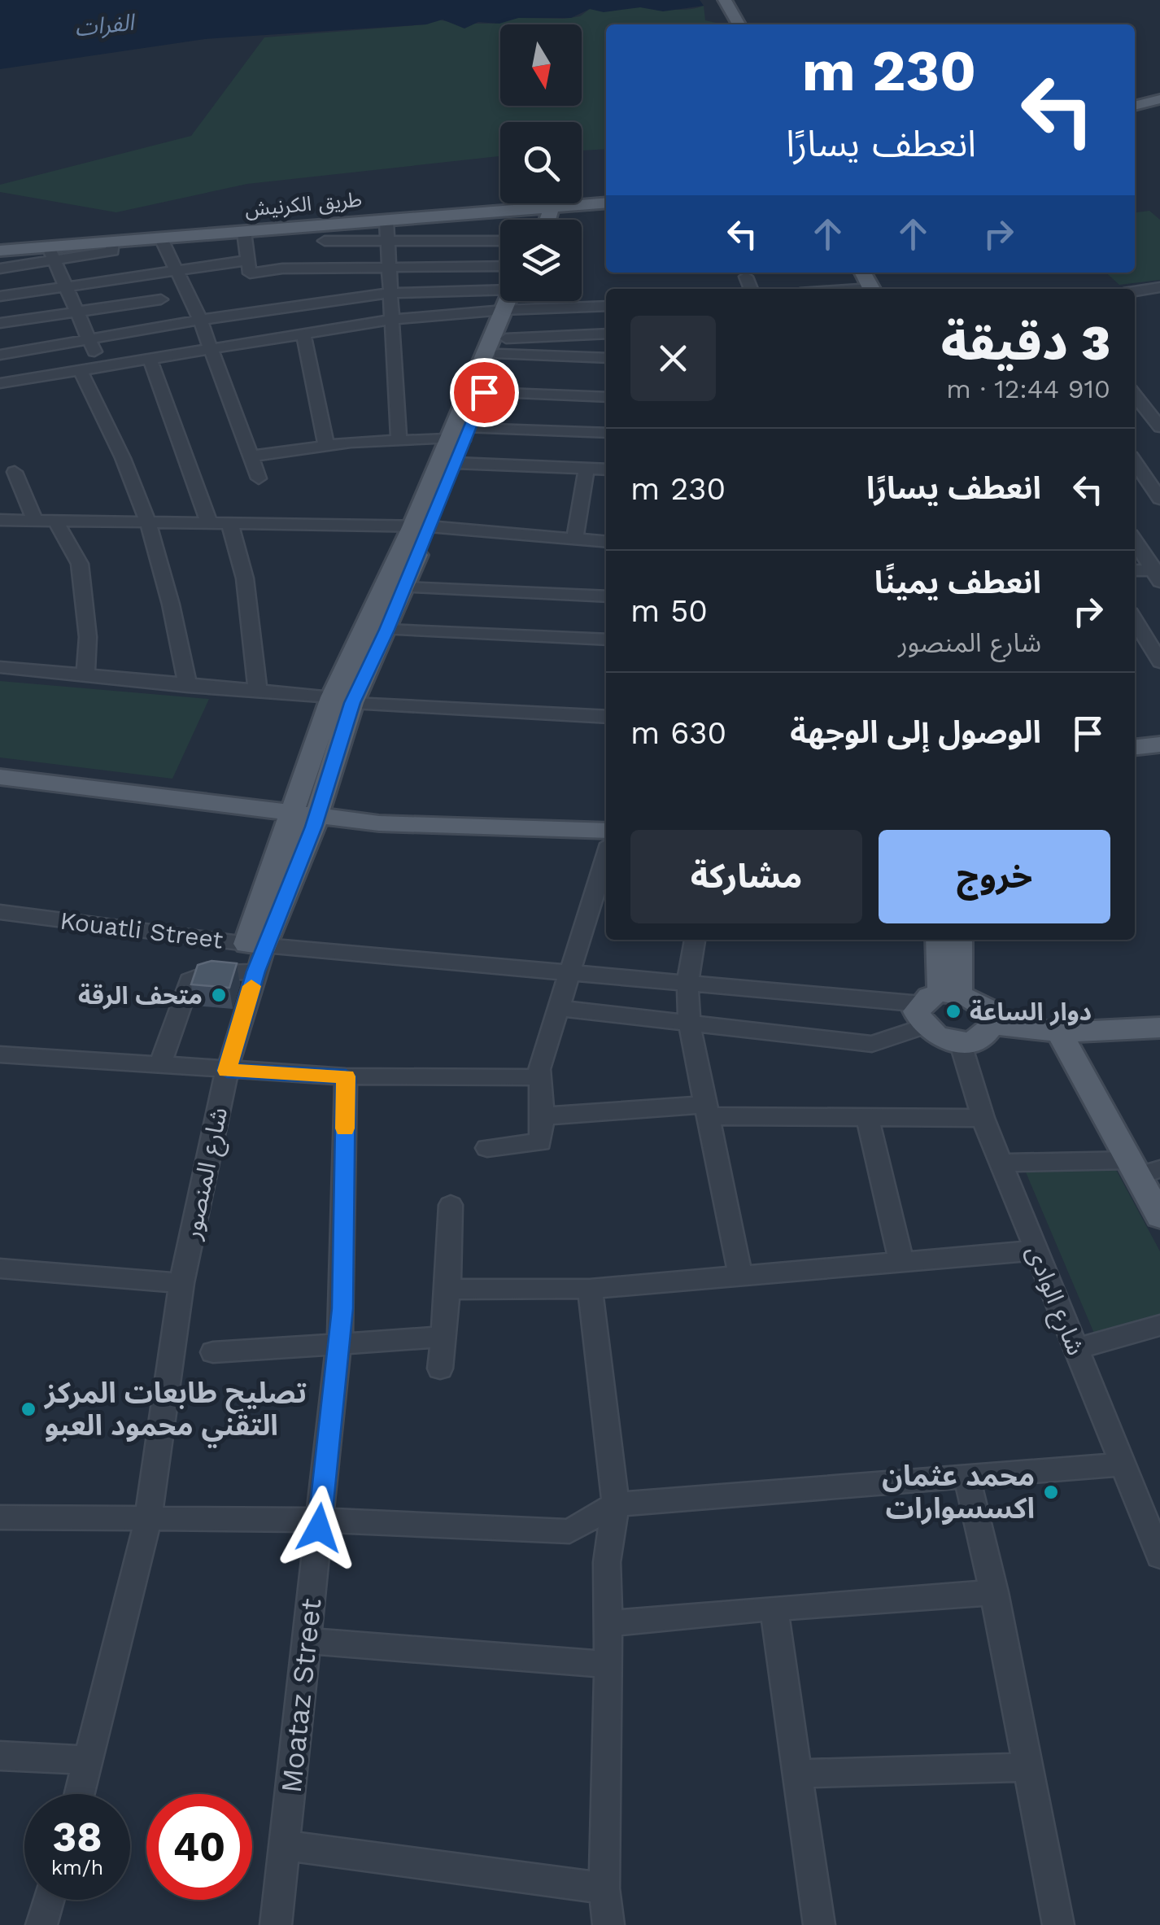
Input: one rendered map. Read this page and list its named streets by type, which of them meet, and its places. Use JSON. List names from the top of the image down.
{
  "streets": {
    "main road": ["طريق الكرنيش", "شارع المنصور"],
    "street": ["Kouatli Street", "شارع الوادى", "Moataz Street"]
  },
  "crossings": [
    ["Kouatli Street", "شارع المنصور"]
  ],
  "water": ["الفرات"],
  "places": [
    "متحف الرقة",
    "دوار الساعة",
    "تصليح طابعات المركز التقني محمود العبو",
    "محمد عثمان اكسسوارات"
  ],
  "north": "bottom",
  "page": {
    "turn": ["230 m", "انعطف يسارًا"],
    "heading": ["3 دقيقة", "910 m · 12:44"],
    "list": [
      {
        "name": "انعطف يسارًا",
        "value": "230 m"
      },
      {
        "name": "انعطف يمينًا",
        "note": "شارع المنصور",
        "value": "50 m"
      },
      {
        "name": "الوصول إلى الوجهة",
        "value": "630 m"
      }
    ],
    "buttons": ["خروج", "مشاركة"],
    "speed": "38 km/h",
    "limit": "40"
  }
}
